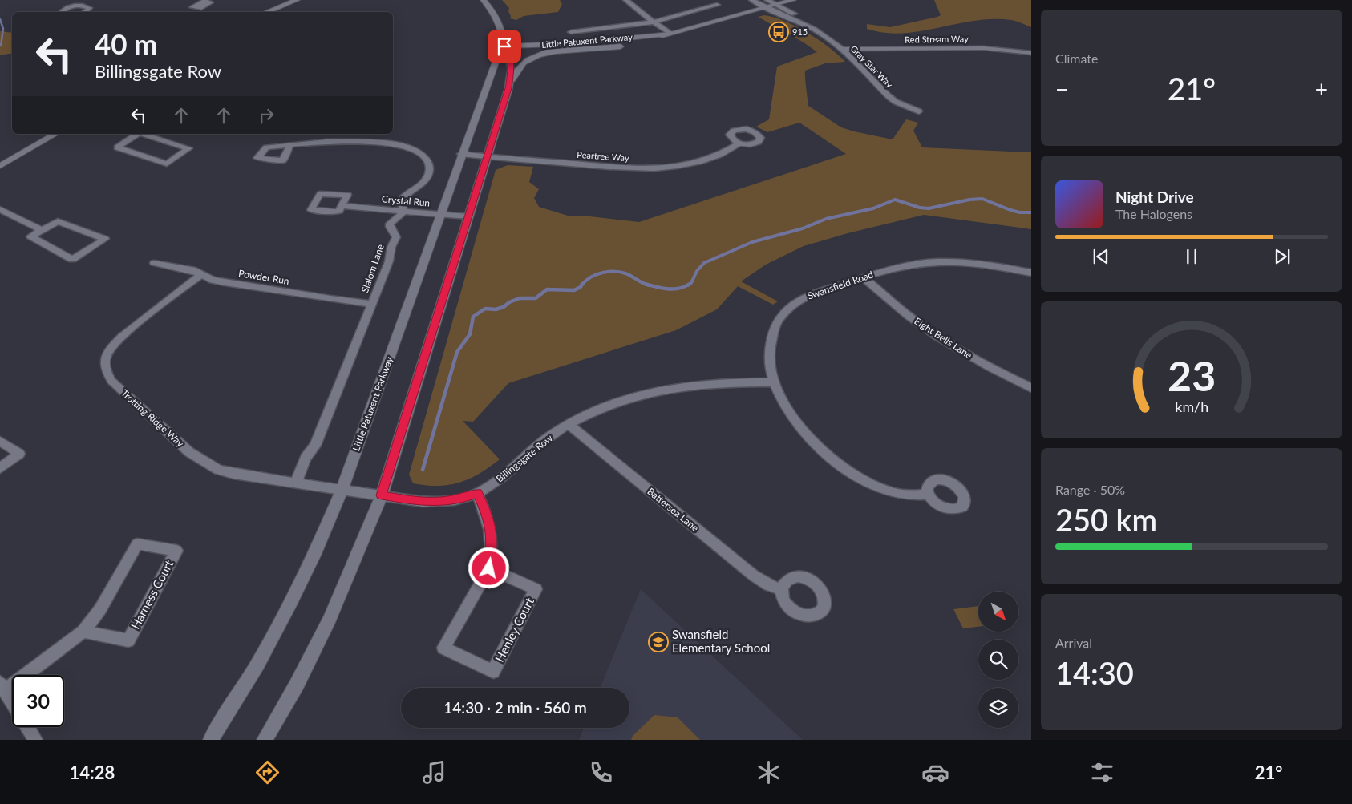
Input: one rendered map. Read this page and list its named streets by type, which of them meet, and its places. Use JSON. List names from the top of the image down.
{
  "streets": {
    "street": [
      "Red Stream Way",
      "Little Patuxent Parkway",
      "Gray Star Way",
      "Peartree Way",
      "Crystal Run",
      "Slalom Lane",
      "Powder Run",
      "Swansfield Road",
      "Eight Bells Lane",
      "Trotting Ridge Way",
      "Billingsgate Row",
      "Battersea Lane",
      "Harness Court",
      "Henley Court"
    ]
  },
  "crossings": [
    ["Red Stream Way", "Gray Star Way"],
    ["Little Patuxent Parkway", "Gray Star Way"],
    ["Little Patuxent Parkway", "Peartree Way"],
    ["Little Patuxent Parkway", "Crystal Run"],
    ["Little Patuxent Parkway", "Trotting Ridge Way"],
    ["Little Patuxent Parkway", "Billingsgate Row"],
    ["Crystal Run", "Slalom Lane"],
    ["Slalom Lane", "Powder Run"],
    ["Slalom Lane", "Trotting Ridge Way"],
    ["Powder Run", "Trotting Ridge Way"],
    ["Swansfield Road", "Eight Bells Lane"],
    ["Swansfield Road", "Billingsgate Row"],
    ["Trotting Ridge Way", "Billingsgate Row"],
    ["Billingsgate Row", "Battersea Lane"],
    ["Billingsgate Row", "Henley Court"]
  ],
  "places": {
    "bus stop": ["915"],
    "school or university": ["Swansfield Elementary School"]
  },
  "north": "bottom right",
  "page": {
    "tile": [
      "Climate",
      ["Range · 50%", "250 km"],
      ["Arrival", "14:30"]
    ],
    "turn": ["40 m", "Billingsgate Row"],
    "heat": ["−", "21°", "+"],
    "song": ["Night Drive", "The Halogens"],
    "limit": "30",
    "trip": "14:30 · 2 min · 560 m",
    "tabs": ["14:28", "21°"],
    "gauge": ["23", "km/h"]
  }
}
